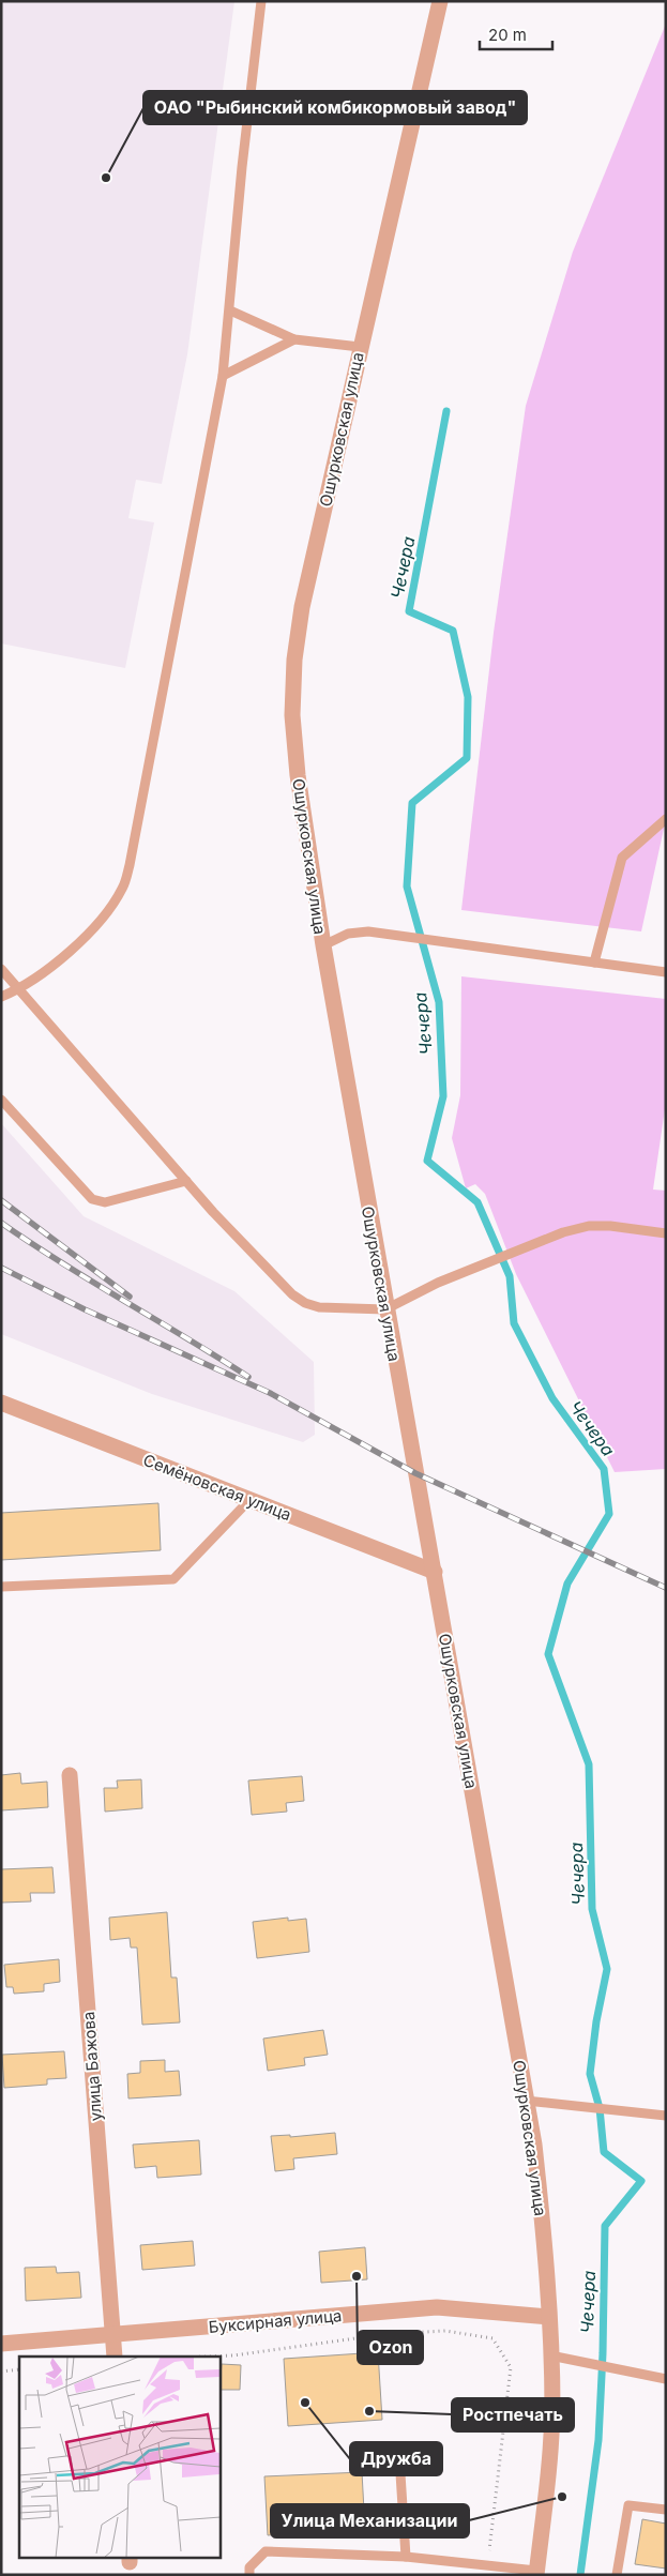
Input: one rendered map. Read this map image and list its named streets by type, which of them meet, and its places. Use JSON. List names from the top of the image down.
{
  "streets": {
    "street": [
      "Ошурковская улица",
      "Семёновская улица",
      "улица Бажова",
      "Буксирная улица"
    ]
  },
  "crossings": [
    ["Ошурковская улица", "Семёновская улица"],
    ["Ошурковская улица", "Буксирная улица"],
    ["улица Бажова", "Буксирная улица"]
  ],
  "water": ["Чечера"],
  "places": [
    "ОАО \"Рыбинский комбикормовый завод\"",
    "Ozon",
    "Дружба",
    "Ростпечать",
    "Улица Механизации"
  ],
  "scale_bar": "20 m"
}
